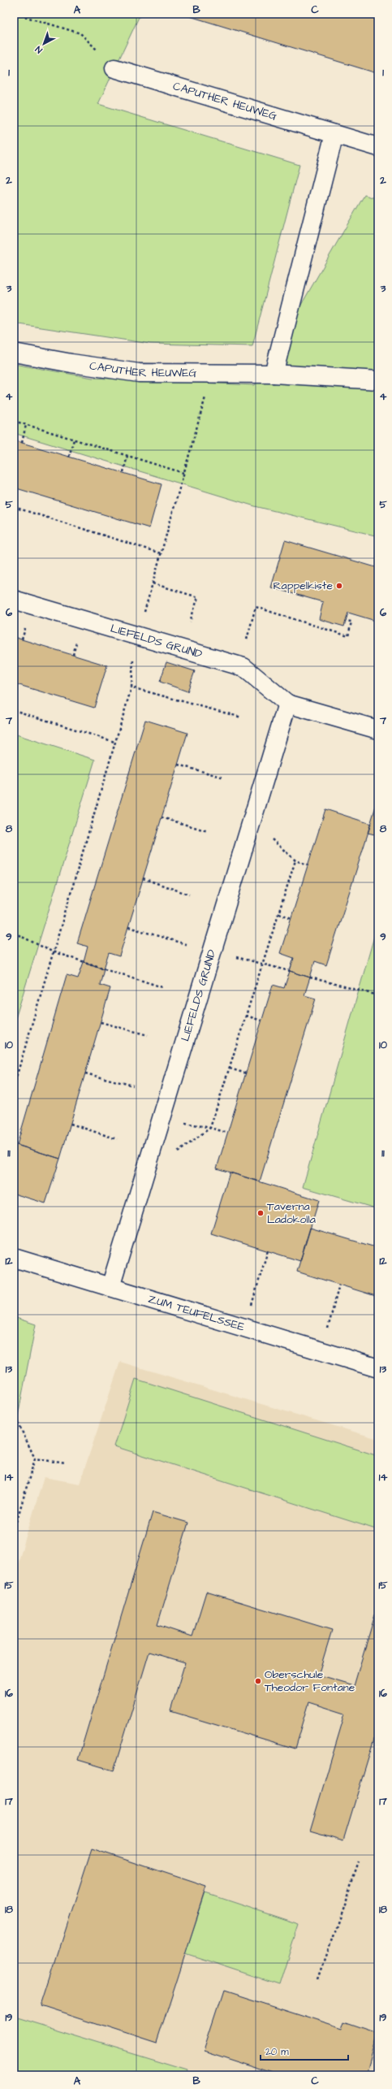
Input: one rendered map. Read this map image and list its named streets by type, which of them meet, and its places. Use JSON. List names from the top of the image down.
{
  "streets": {
    "street": ["CAPUTHER HEUWEG", "LIEFELDS GRUND", "ZUM TEUFELSSEE"]
  },
  "crossings": [
    ["LIEFELDS GRUND", "ZUM TEUFELSSEE"]
  ],
  "places": ["Rappelkiste", "Taverna Ladokolla", "Oberschule Theodor Fontane"],
  "scale_bar": "20 m",
  "north": "bottom left",
  "grid": {
    "columns": ["A", "B", "C"],
    "rows": [
      "1",
      "2",
      "3",
      "4",
      "5",
      "6",
      "7",
      "8",
      "9",
      "10",
      "11",
      "12",
      "13",
      "14",
      "15",
      "16",
      "17",
      "18",
      "19"
    ]
  }
}
